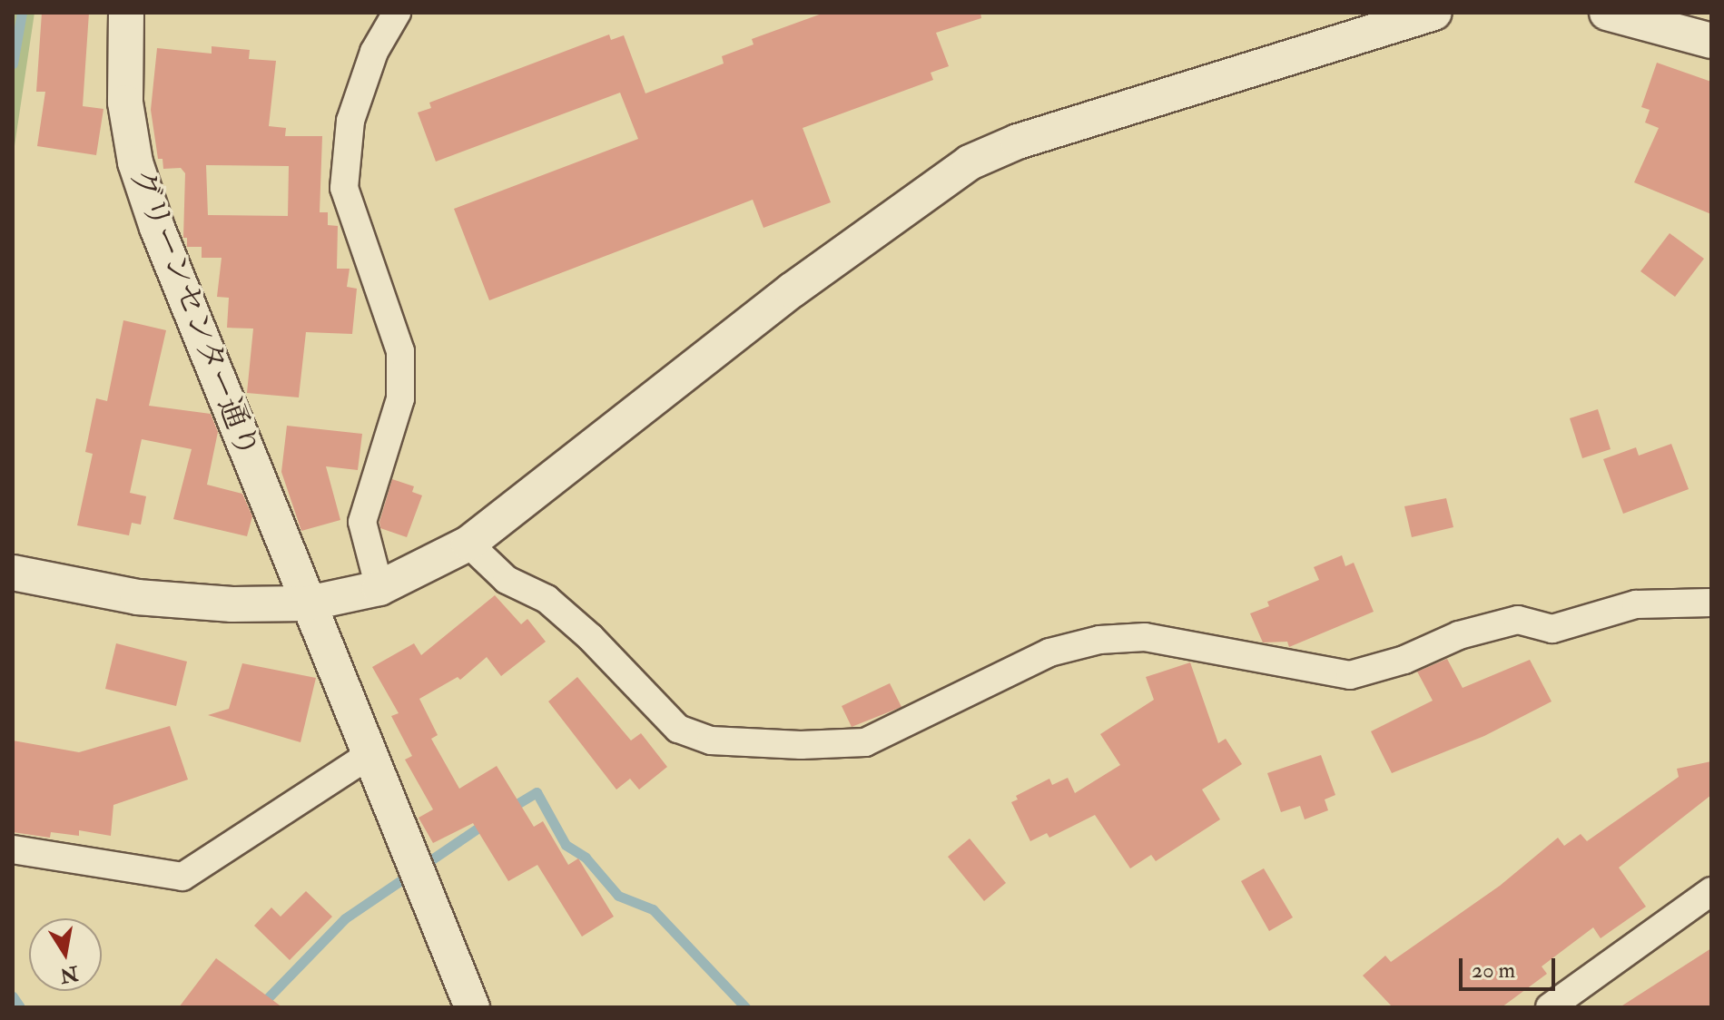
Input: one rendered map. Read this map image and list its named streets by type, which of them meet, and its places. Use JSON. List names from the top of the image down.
{
  "streets": {
    "street": ["グリーンセンター通り"]
  },
  "scale_bar": "20 m",
  "north": "bottom"
}
